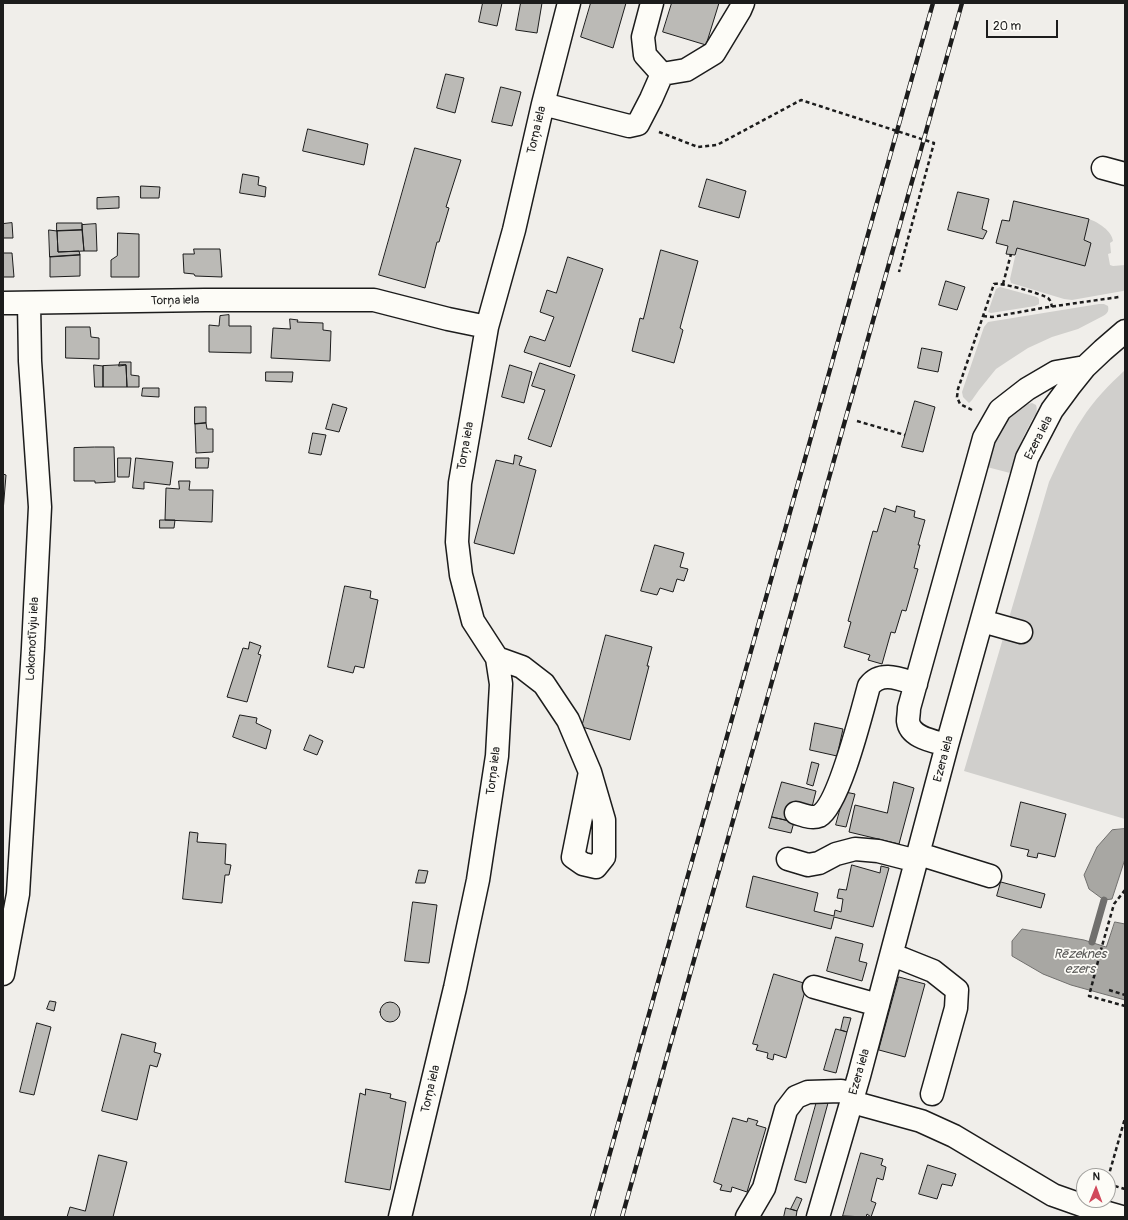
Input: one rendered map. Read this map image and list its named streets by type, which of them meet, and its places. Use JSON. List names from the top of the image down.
{
  "streets": {
    "street": ["Torņa iela", "Ezera iela", "Lokomotīvju iela"]
  },
  "crossings": [
    ["Torņa iela", "Lokomotīvju iela"]
  ],
  "water": ["Rēzeknes ezers"],
  "scale_bar": "20 m",
  "north": "top"
}
